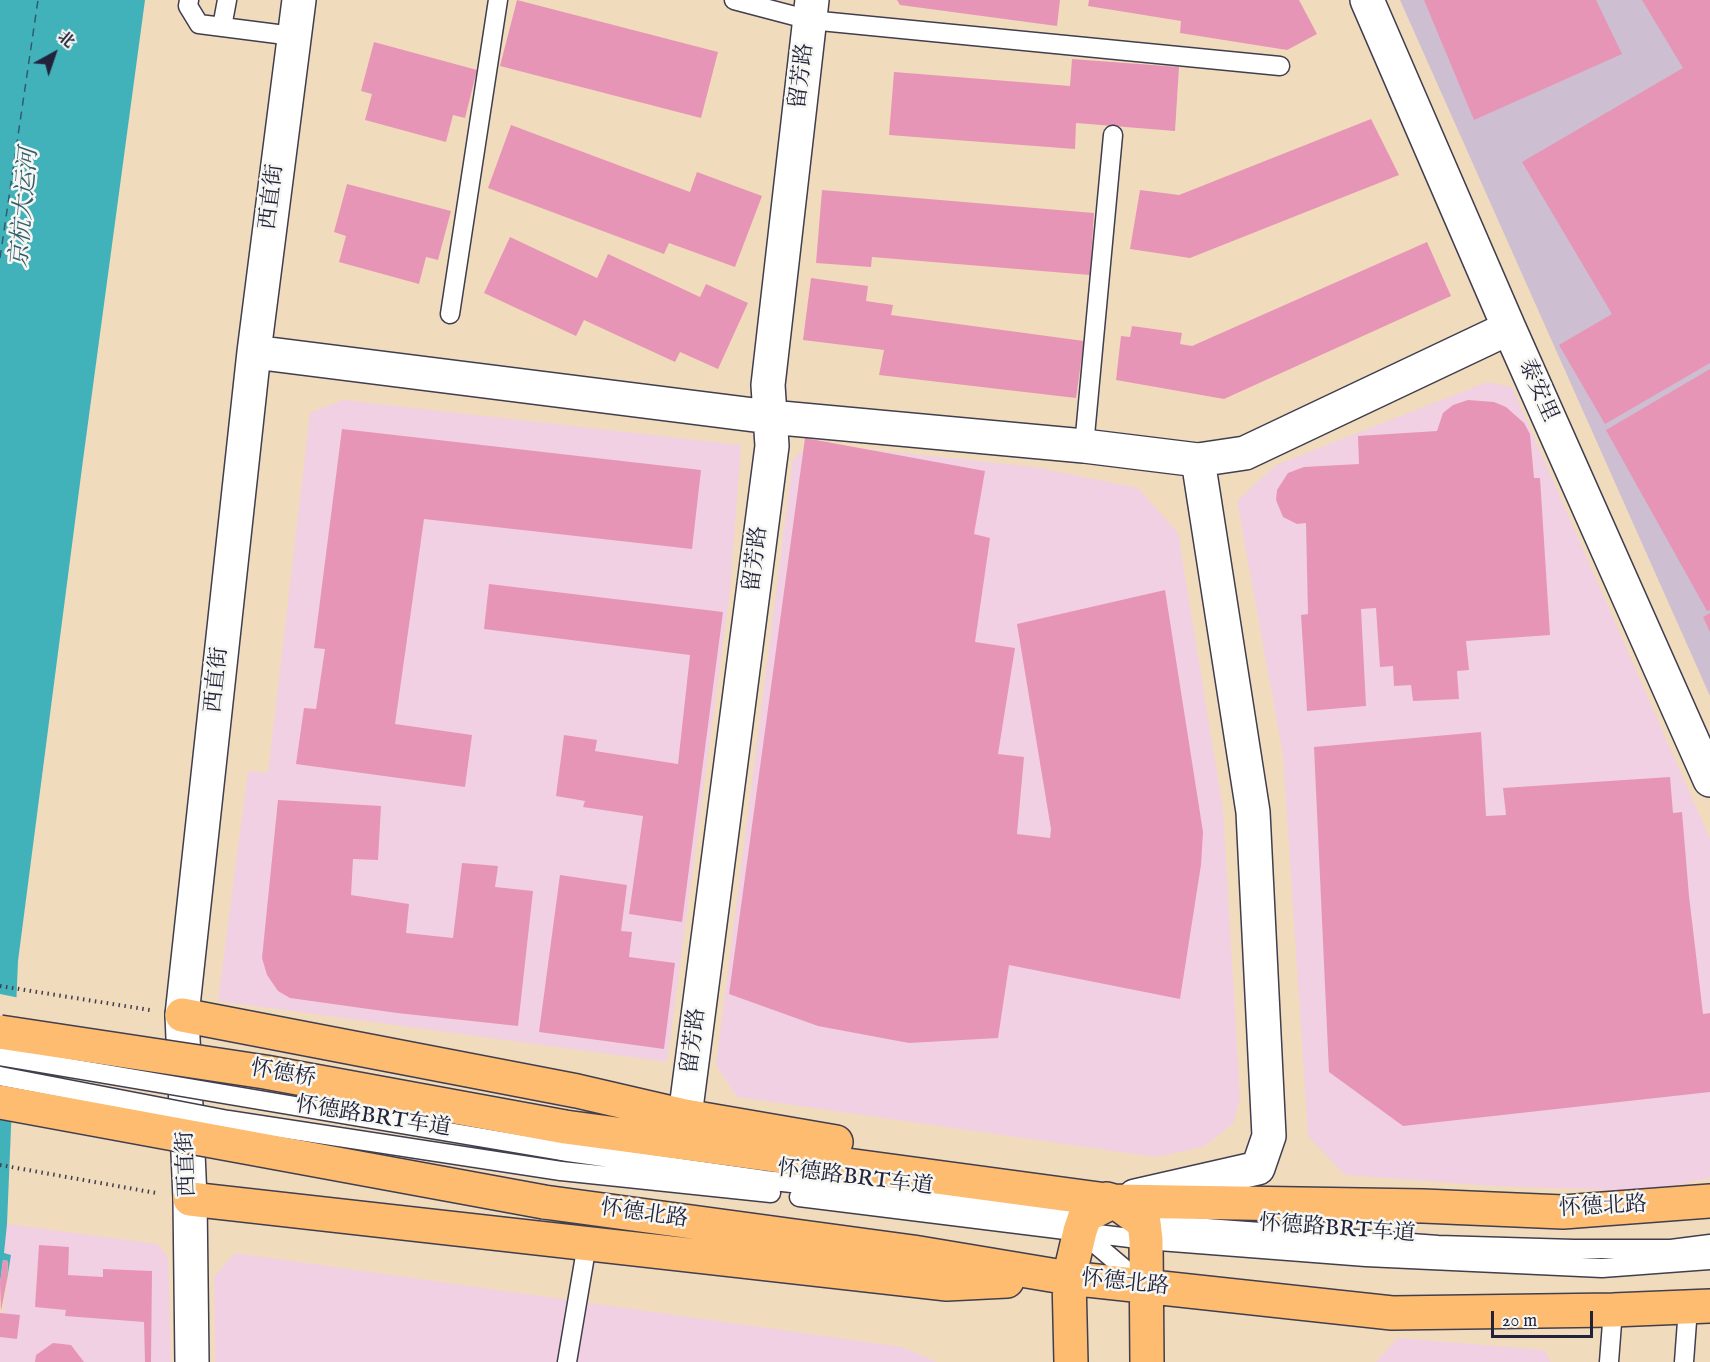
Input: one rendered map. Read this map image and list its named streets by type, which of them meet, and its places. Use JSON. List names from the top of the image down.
{
  "streets": {
    "main road": ["怀德桥", "怀德北路"],
    "street": ["留芳路", "西直街", "泰安里"],
    "lane": ["怀德路BRT车道"]
  },
  "crossings": [
    ["怀德桥", "怀德路BRT车道"],
    ["怀德桥", "怀德北路"],
    ["怀德路BRT车道", "怀德北路"]
  ],
  "water": ["京杭大运河"],
  "scale_bar": "20 m",
  "north": "top right"
}
